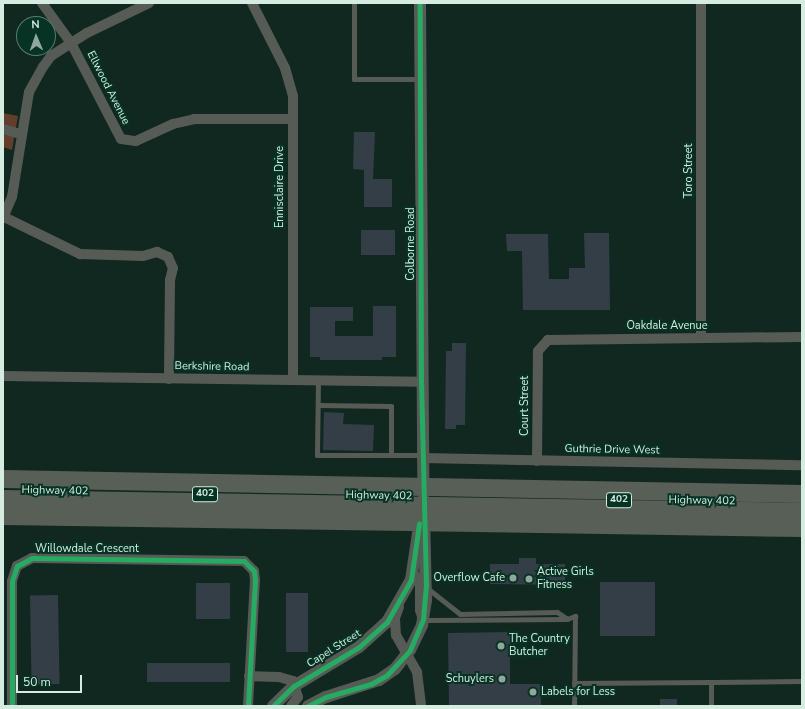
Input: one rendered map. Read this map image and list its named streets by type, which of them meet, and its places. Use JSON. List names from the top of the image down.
{
  "streets": {
    "highway": ["Highway 402", "402"],
    "street": [
      "Ellwood Avenue",
      "Toro Street",
      "Ennisclaire Drive",
      "Colborne Road",
      "Oakdale Avenue",
      "Berkshire Road",
      "Court Street",
      "Guthrie Drive West",
      "Willowdale Crescent",
      "Capel Street"
    ]
  },
  "crossings": [
    ["Ellwood Avenue", "Ennisclaire Drive"],
    ["Toro Street", "Oakdale Avenue"],
    ["Ennisclaire Drive", "Berkshire Road"],
    ["Colborne Road", "Berkshire Road"],
    ["Colborne Road", "Guthrie Drive West"],
    ["Colborne Road", "Highway 402"],
    ["Colborne Road", "Capel Street"],
    ["Oakdale Avenue", "Court Street"],
    ["Court Street", "Guthrie Drive West"]
  ],
  "places": [
    "Overflow Cafe",
    "Active Girls Fitness",
    "The Country Butcher",
    "Schuylers",
    "Labels for Less"
  ],
  "scale_bar": "50 m",
  "north": "top"
}
